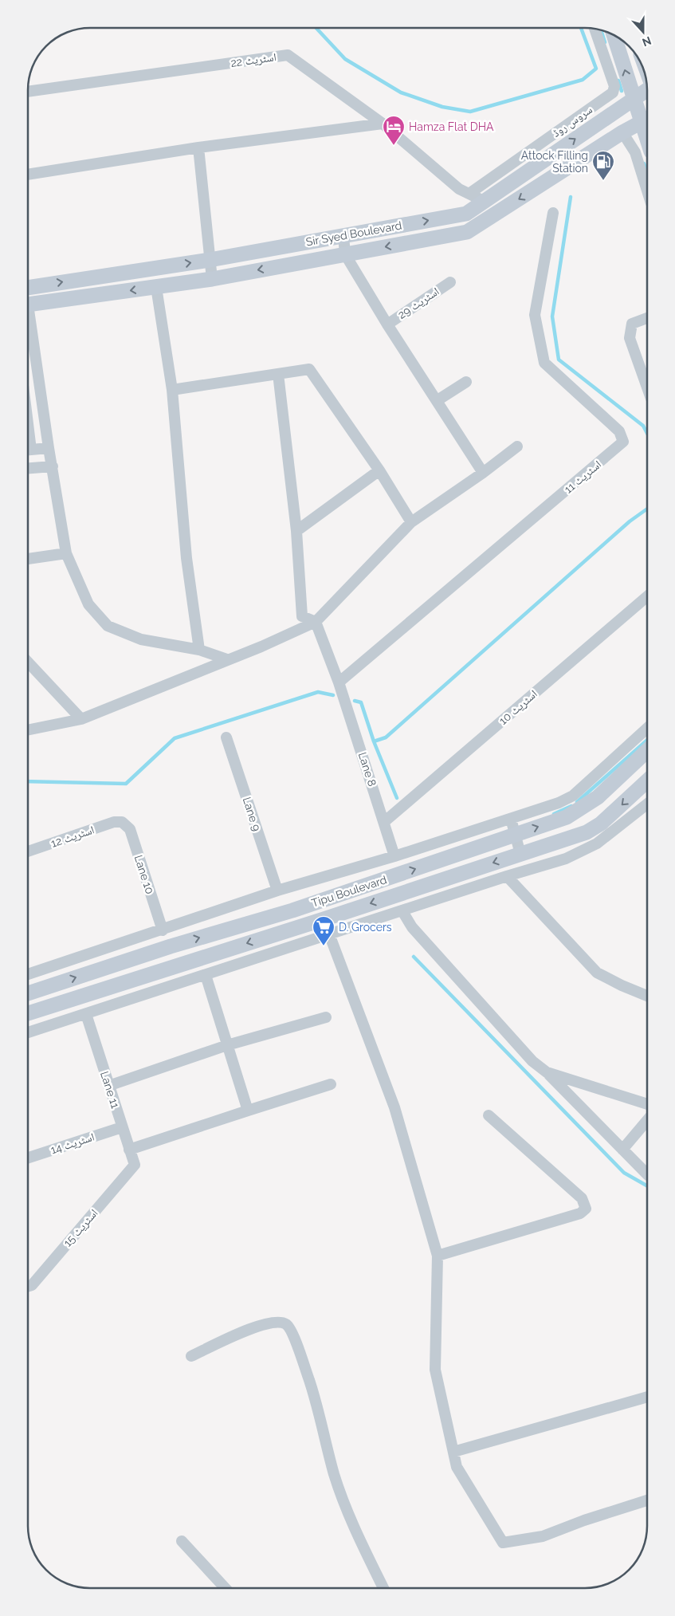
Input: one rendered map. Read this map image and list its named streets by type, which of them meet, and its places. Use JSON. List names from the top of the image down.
{
  "streets": {
    "street": [
      "اسٹریٹ 22",
      "سروس روڈ",
      "Sir Syed Boulevard",
      "اسٹریٹ 29",
      "اسٹریٹ 11",
      "اسٹریٹ 10",
      "Lane 8",
      "Lane 9",
      "اسٹریٹ 12",
      "Lane 10",
      "Tipu Boulevard",
      "Lane 11",
      "اسٹریٹ 14",
      "اسٹریٹ 15"
    ]
  },
  "crossings": [
    ["اسٹریٹ 22", "سروس روڈ"],
    ["اسٹریٹ 22", "Sir Syed Boulevard"],
    ["اسٹریٹ 11", "Lane 8"],
    ["اسٹریٹ 10", "Lane 8"],
    ["اسٹریٹ 12", "Lane 10"],
    ["Lane 11", "اسٹریٹ 14"],
    ["Lane 11", "اسٹریٹ 15"]
  ],
  "places": {
    "hotel": ["Hamza Flat DHA"],
    "fuel station": ["Attock Filling Station"],
    "supermarket": ["D. Grocers"]
  },
  "north": "bottom"
}
